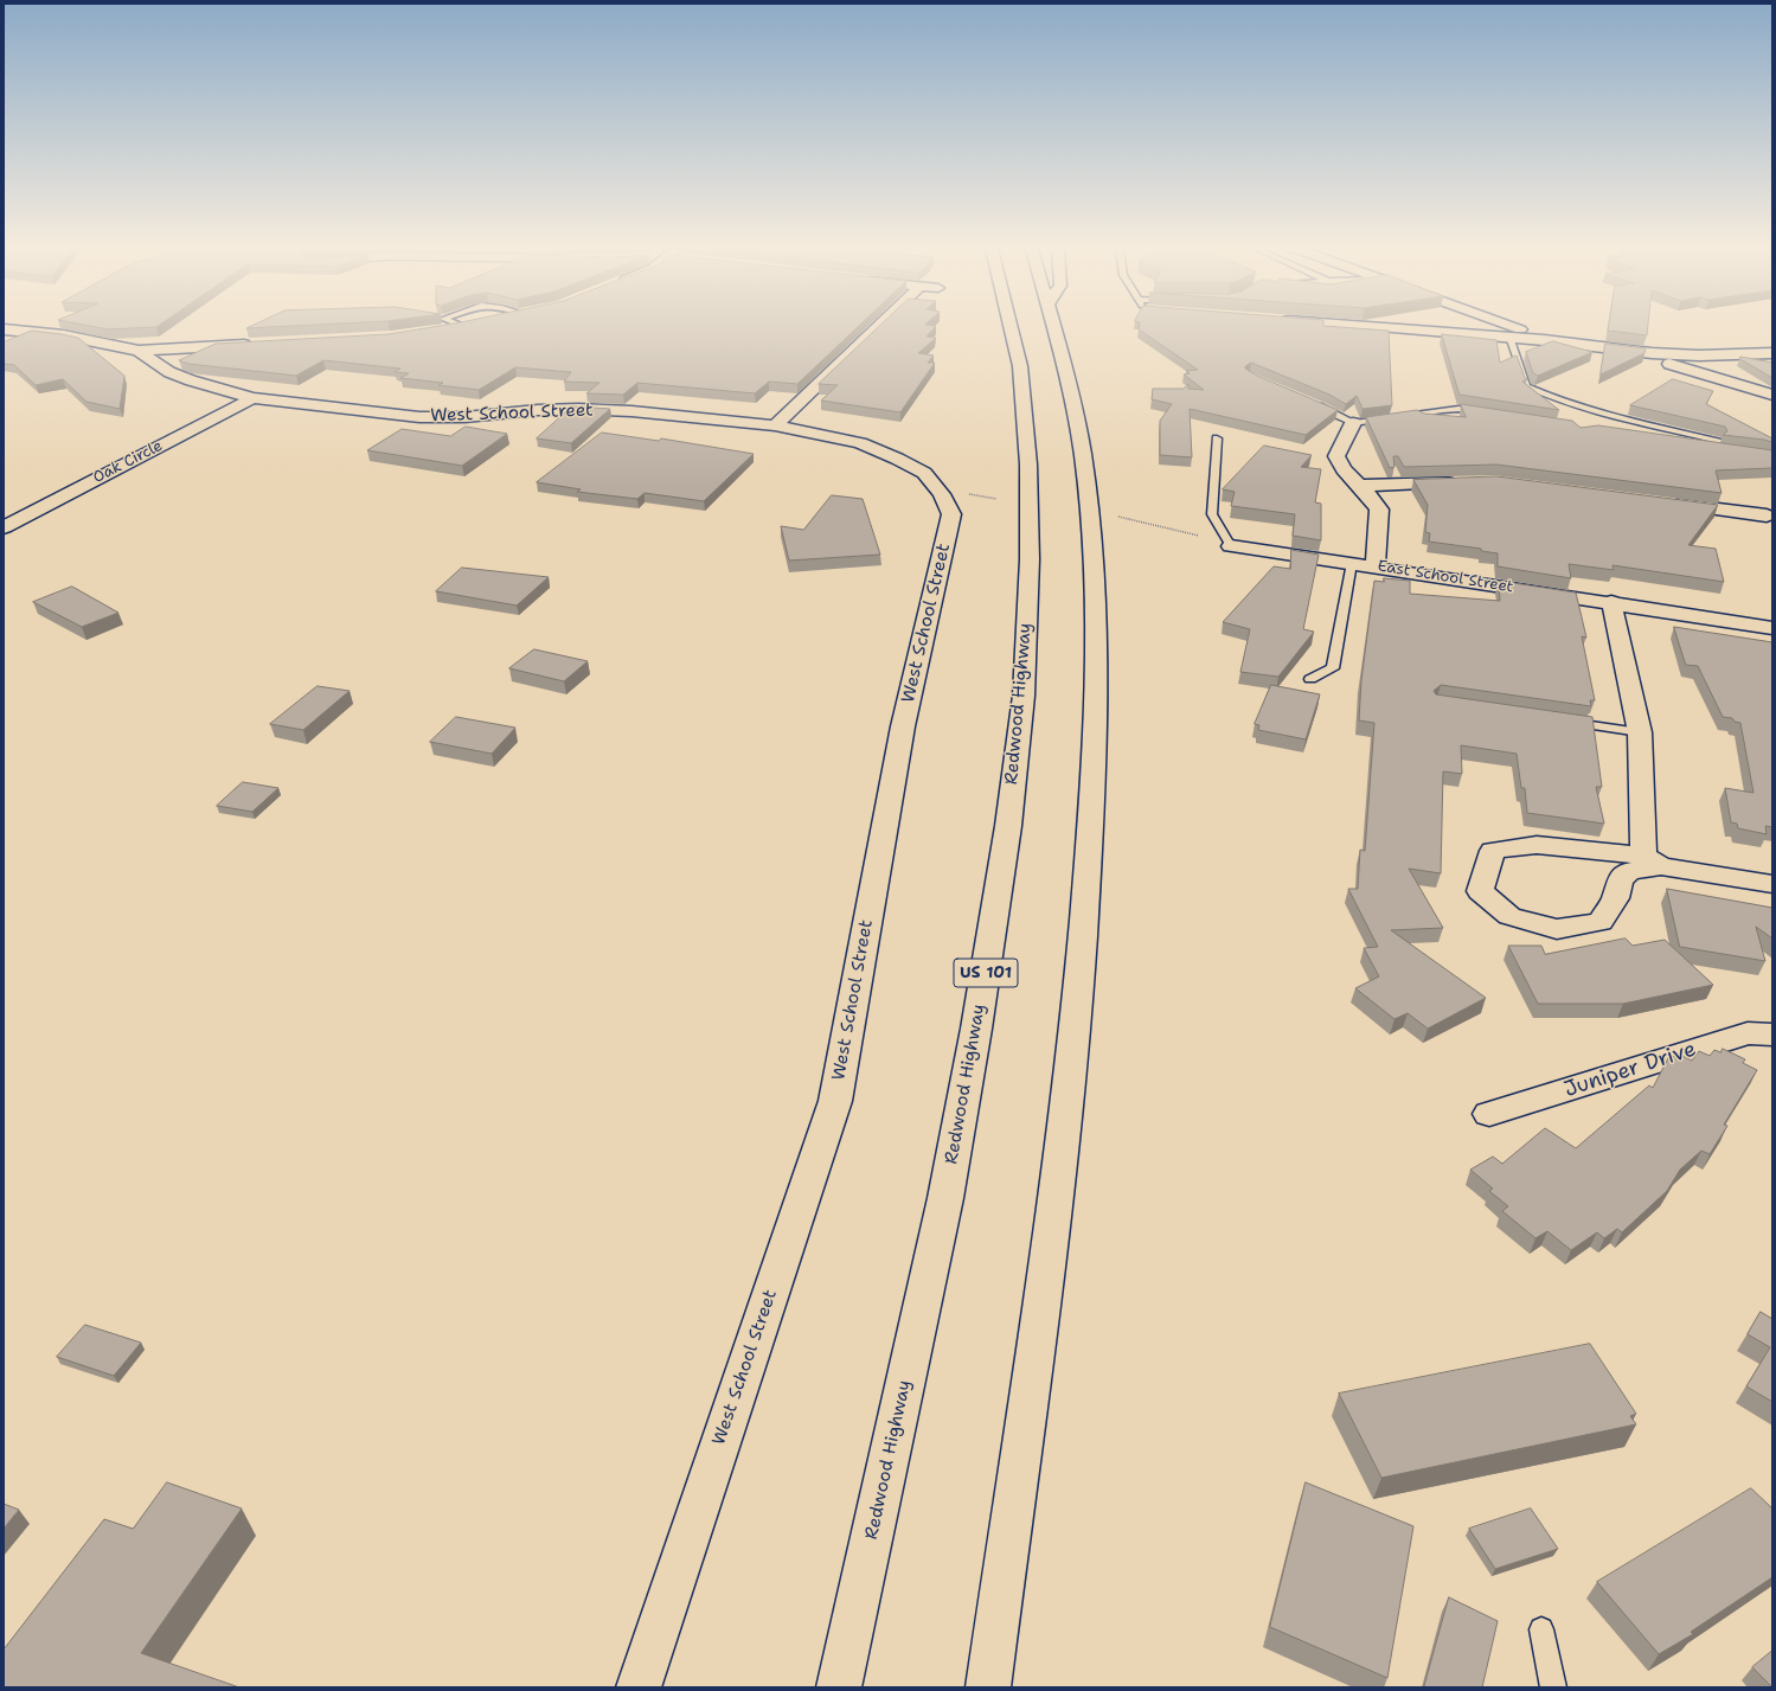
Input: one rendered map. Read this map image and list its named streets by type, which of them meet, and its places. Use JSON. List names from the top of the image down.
{
  "streets": {
    "main road": [
      "West School Street",
      "Oak Circle",
      "East School Street",
      "Redwood Highway",
      "US 101",
      "Juniper Drive"
    ]
  },
  "crossings": [
    ["West School Street", "Oak Circle"]
  ]
}
